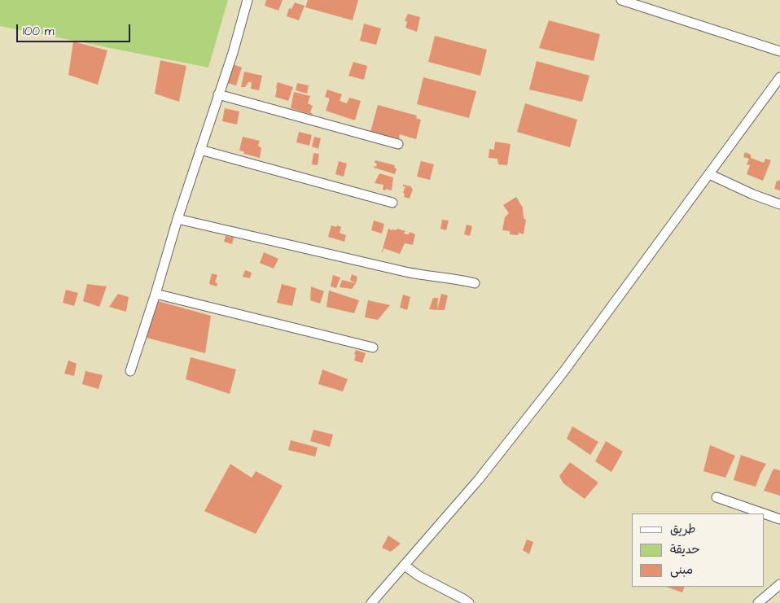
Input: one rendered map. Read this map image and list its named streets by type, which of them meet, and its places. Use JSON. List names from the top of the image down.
{
  "legend": ["طريق", "حديقة", "مبنى"],
  "scale_bar": "100 m"
}
